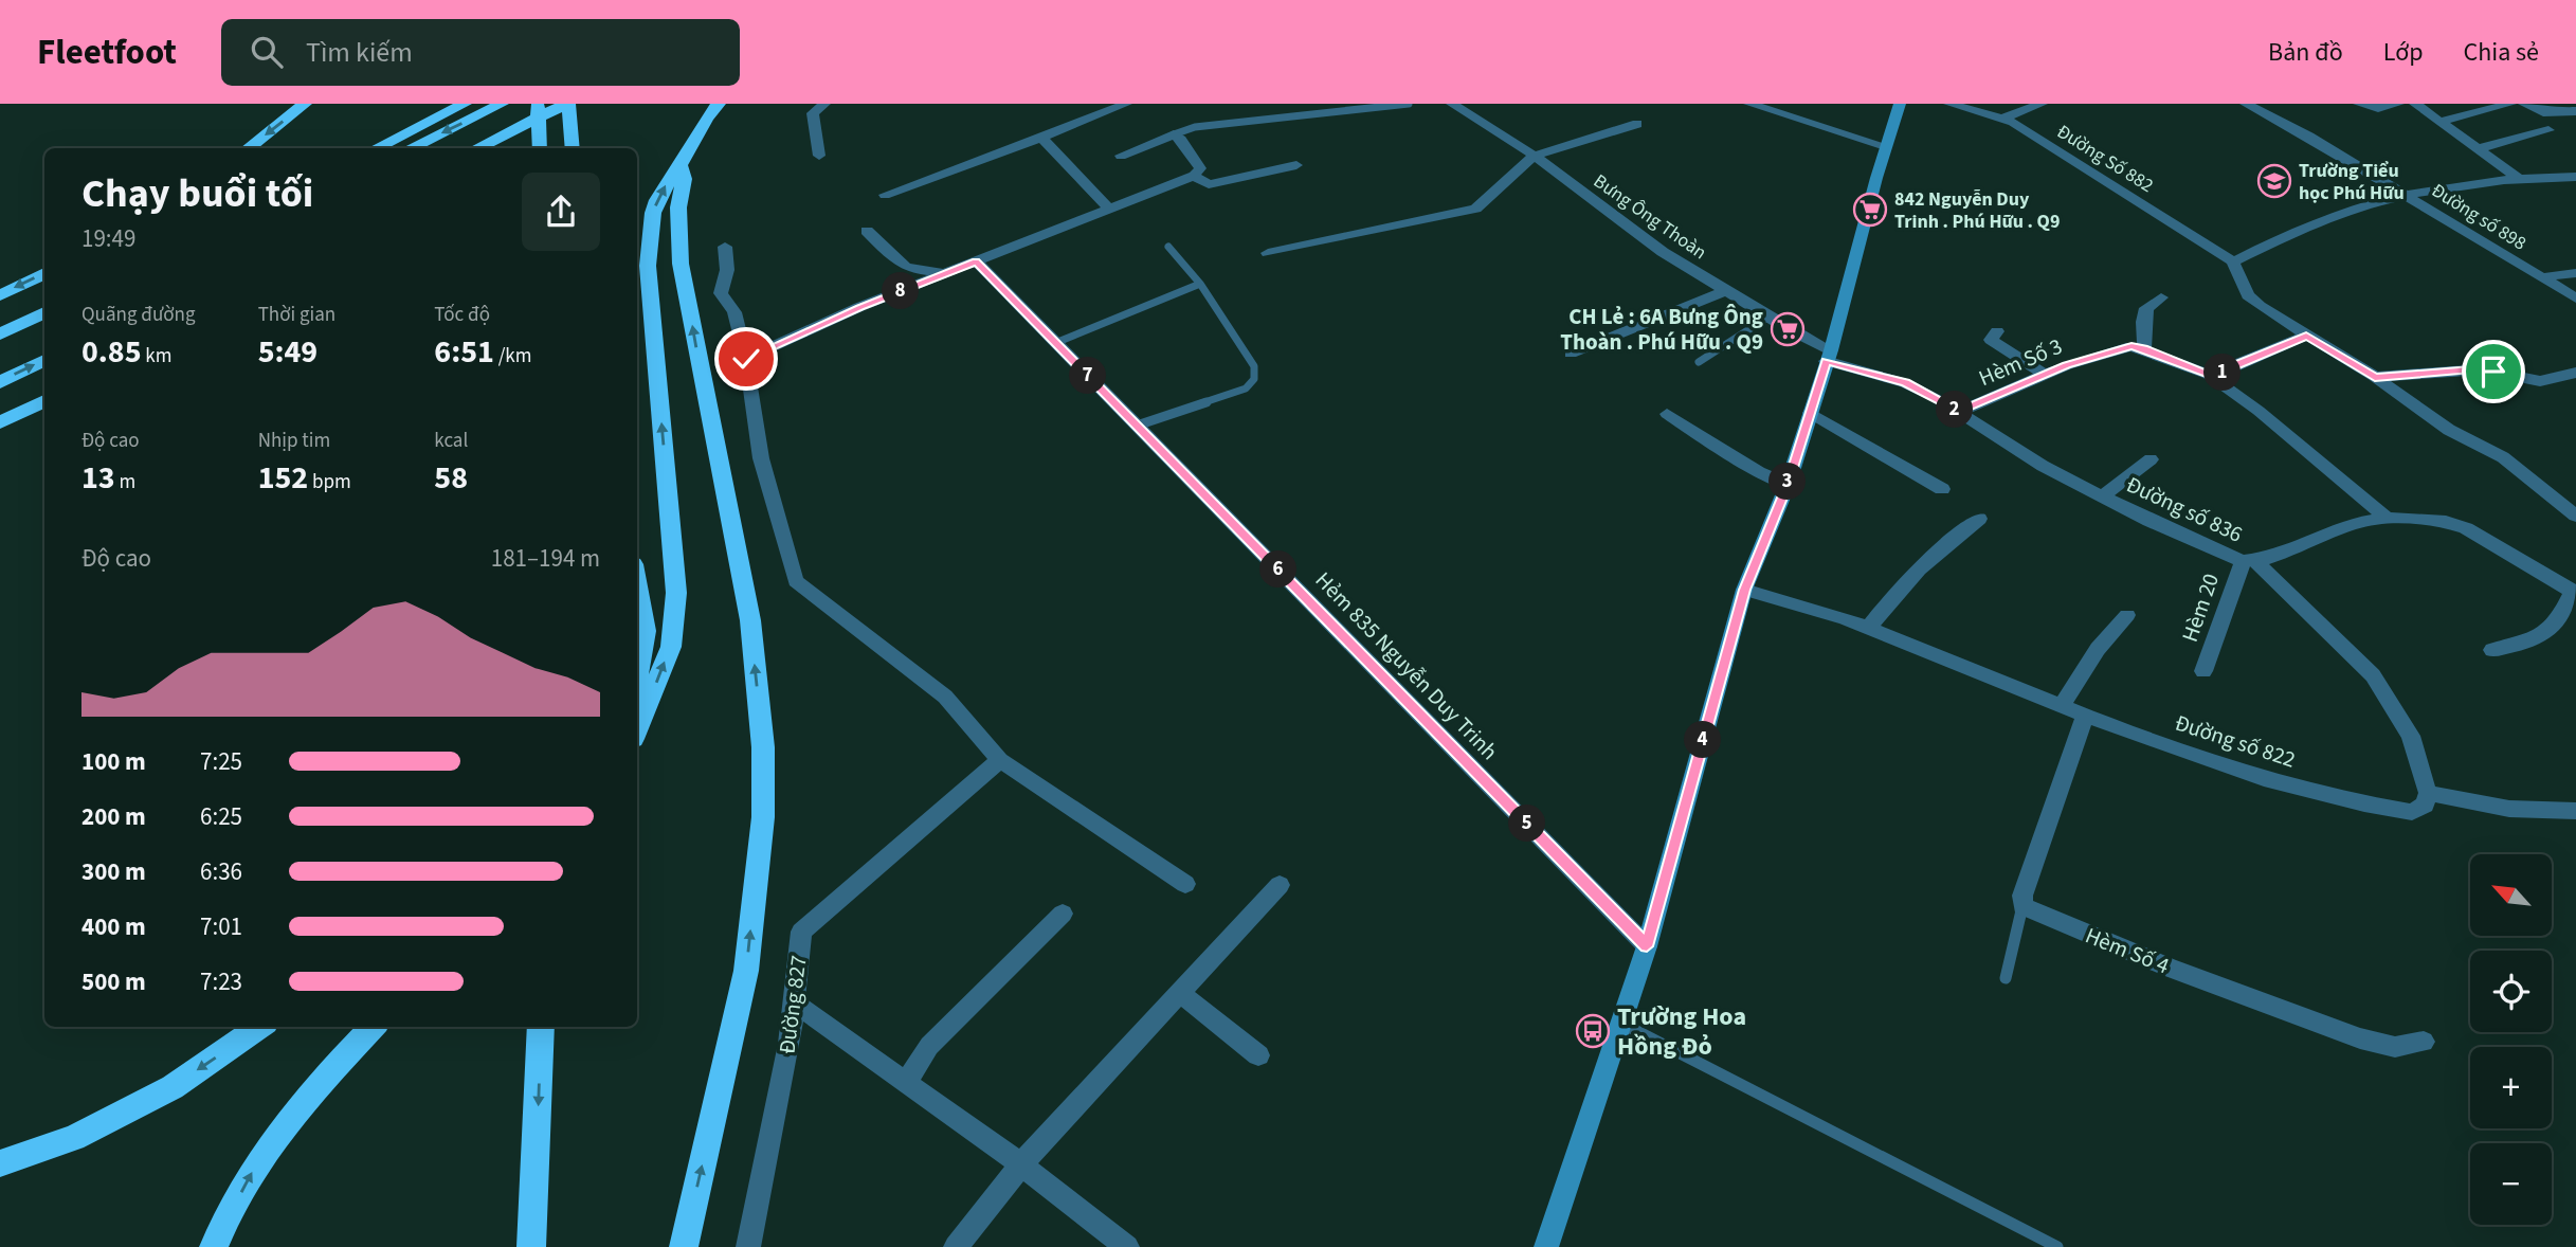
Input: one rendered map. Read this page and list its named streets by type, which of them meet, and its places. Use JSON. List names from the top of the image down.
{
  "streets": {
    "street": [
      "Đường Số 882",
      "Bưng Ông Thoàn",
      "Đường số 898",
      "Hèm Số 3",
      "Đường số 836",
      "Hèm 20",
      "Hẻm 835 Nguyễn Duy Trinh",
      "Đường số 822",
      "Hèm Số 4",
      "Đường 827"
    ]
  },
  "crossings": [
    ["Bưng Ông Thoàn", "Đường số 836"],
    ["Hèm Số 3", "Đường số 836"],
    ["Đường số 836", "Hèm 20"]
  ],
  "places": {
    "school or university": ["Trường Tiểu học Phú Hữu"],
    "supermarket": ["842 Nguyễn Duy Trinh . Phú Hữu . Q9", "CH Lẻ : 6A Bưng Ông Thoàn . Phú Hữu . Q9"],
    "bus stop": ["Trường Hoa Hồng Đỏ"]
  },
  "north": "top left",
  "page": {
    "header": "Fleetfoot",
    "search": "Tìm kiếm",
    "nav": ["Bản đồ", "Lớp", "Chia sẻ"],
    "heading": ["Chạy buổi tối", "19:49"],
    "pins": [
      "8",
      "1",
      "7",
      "2",
      "3",
      "6",
      "4",
      "5"
    ],
    "stats": [
      ["Quãng đường", "0.85 km"],
      ["Thời gian", "5:49"],
      ["Tốc độ", "6:51 /km"],
      ["Độ cao", "13 m"],
      ["Nhịp tim", "152 bpm"],
      ["kcal", "58"]
    ],
    "chart": ["Độ cao", "181–194 m"],
    "list": [
      {
        "name": "100 m",
        "note": "7:25"
      },
      {
        "name": "200 m",
        "note": "6:25"
      },
      {
        "name": "300 m",
        "note": "6:36"
      },
      {
        "name": "400 m",
        "note": "7:01"
      },
      {
        "name": "500 m",
        "note": "7:23"
      }
    ],
    "map_buttons": ["+", "−"]
  }
}
